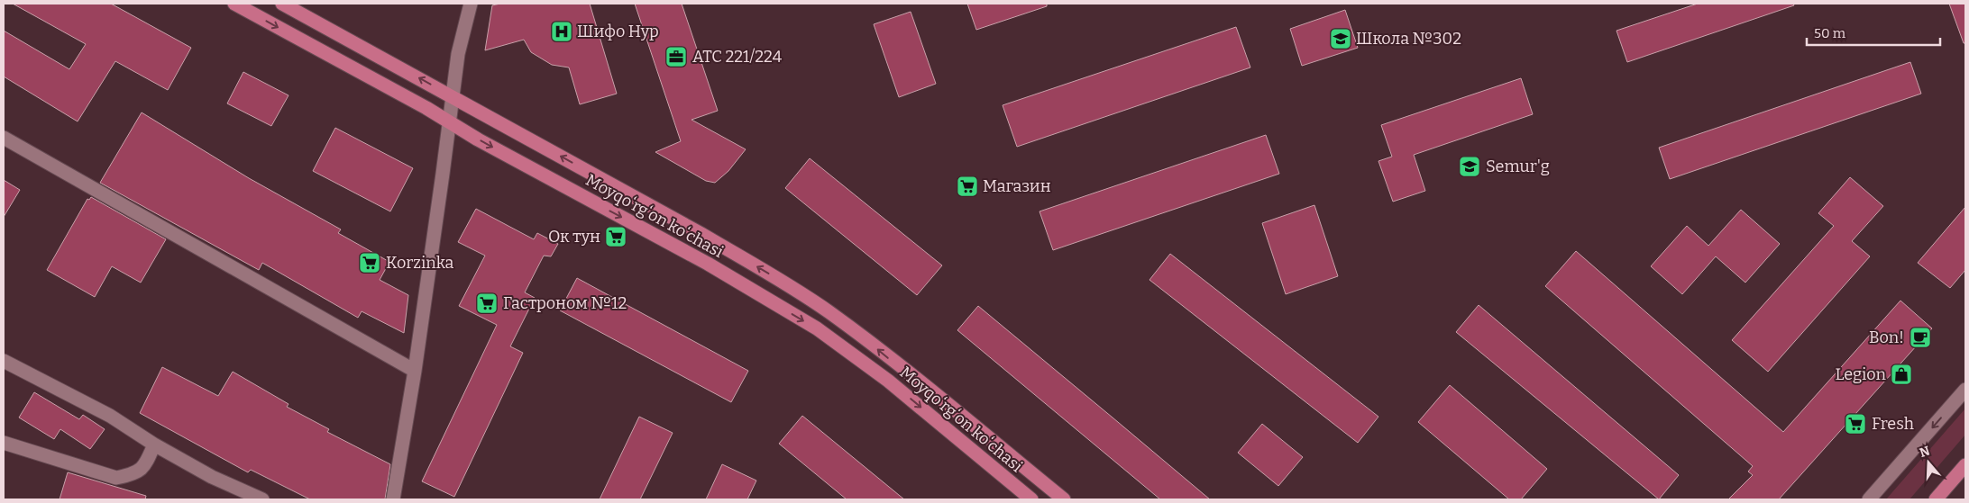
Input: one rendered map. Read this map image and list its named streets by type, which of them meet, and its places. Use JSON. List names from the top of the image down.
{
  "streets": {
    "main road": ["Moyqoʻrgʻon koʻchasi"]
  },
  "places": {
    "hospital": ["Шифо Нур"],
    "school or university": ["Школа №302", "Semur'g"],
    "office": ["АТС 221/224"],
    "supermarket": [
      "Магазин",
      "Ок тун",
      "Korzinka",
      "Гастроном №12",
      "Fresh"
    ],
    "cafe": ["Bon!"],
    "shop": ["Legion"]
  },
  "scale_bar": "50 m",
  "north": "top"
}
